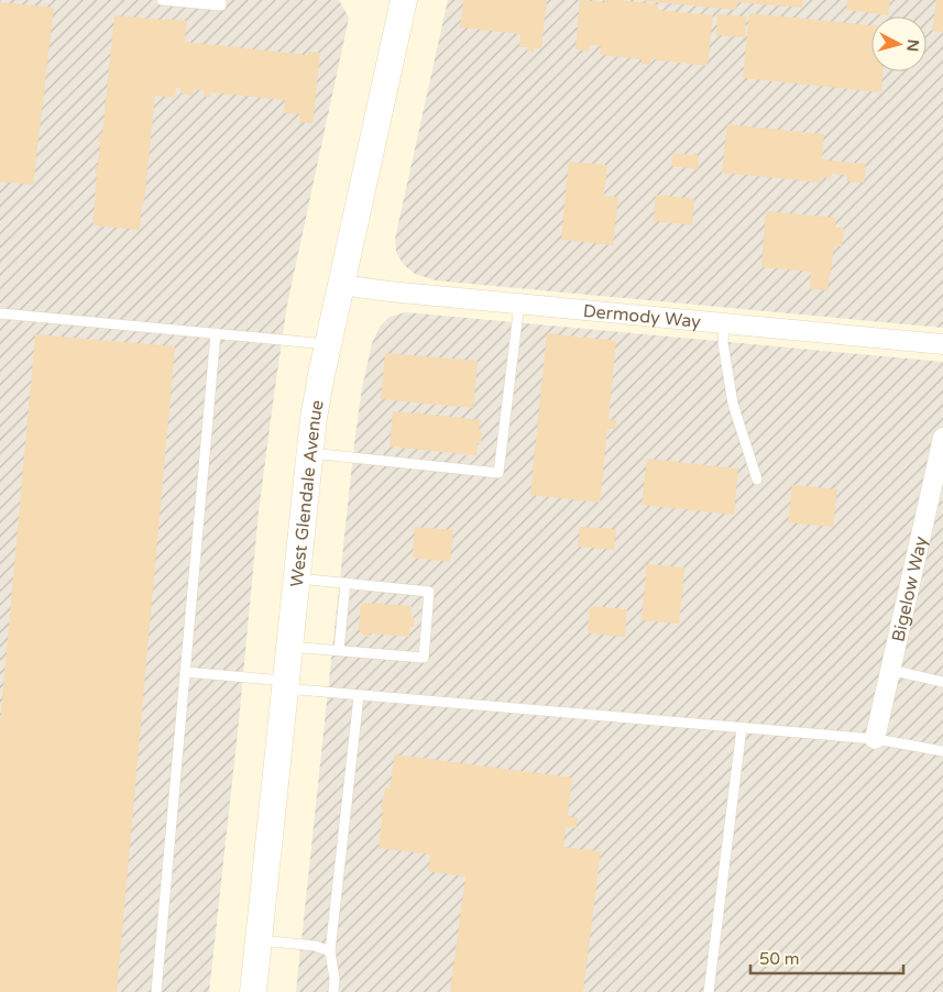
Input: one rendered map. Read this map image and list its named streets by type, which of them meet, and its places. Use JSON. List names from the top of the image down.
{
  "streets": {
    "main road": ["West Glendale Avenue"],
    "street": ["Dermody Way", "Bigelow Way"]
  },
  "crossings": [
    ["Dermody Way", "West Glendale Avenue"]
  ],
  "scale_bar": "50 m",
  "north": "right"
}
